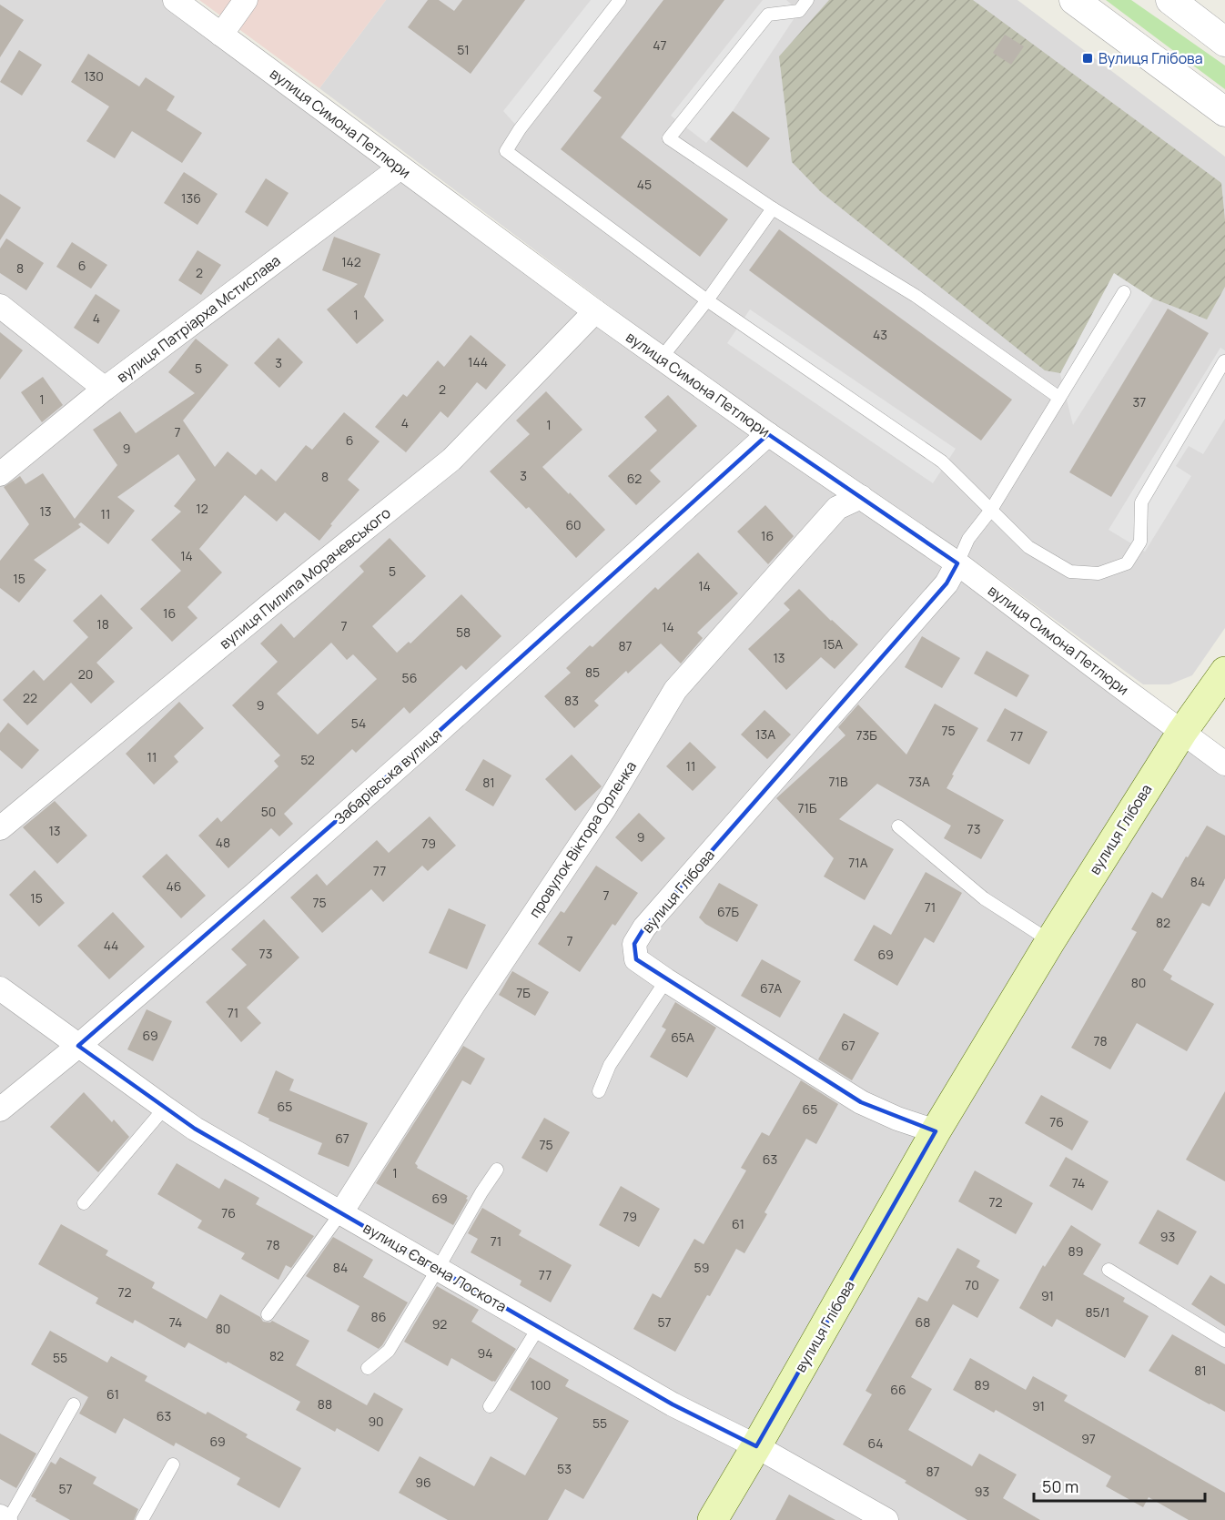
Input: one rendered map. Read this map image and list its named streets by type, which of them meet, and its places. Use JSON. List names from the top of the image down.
{
  "streets": {
    "main road": ["вулиця Глібова"],
    "street": [
      "вулиця Симона Петлюри",
      "вулиця Патріарха Мстислава",
      "вулиця Пилипа Морачевського",
      "Забарівська вулиця",
      "провулок Віктора Орленка",
      "вулиця Євгена Лоскота"
    ]
  },
  "crossings": [
    ["вулиця Симона Петлюри", "вулиця Патріарха Мстислава"],
    ["вулиця Симона Петлюри", "вулиця Пилипа Морачевського"],
    ["вулиця Симона Петлюри", "Забарівська вулиця"],
    ["вулиця Симона Петлюри", "вулиця Глібова"],
    ["вулиця Симона Петлюри", "провулок Віктора Орленка"],
    ["Забарівська вулиця", "вулиця Євгена Лоскота"],
    ["вулиця Глібова", "вулиця Євгена Лоскота"],
    ["провулок Віктора Орленка", "вулиця Євгена Лоскота"]
  ],
  "places": {
    "transit": ["Вулиця Глібова"]
  },
  "house_numbers": [
    "47",
    "51",
    "130",
    "45",
    "136",
    "142",
    "6",
    "8",
    "2",
    "1",
    "4",
    "43",
    "144",
    "3",
    "5",
    "2",
    "1",
    "37",
    "4",
    "1",
    "7",
    "6",
    "9",
    "3",
    "8",
    "62",
    "12",
    "13",
    "11",
    "60",
    "16",
    "14",
    "5",
    "15",
    "14",
    "16",
    "18",
    "7",
    "14",
    "58",
    "15А",
    "87",
    "13",
    "85",
    "20",
    "56",
    "22",
    "83",
    "9",
    "54",
    "75",
    "13А",
    "73Б",
    "77",
    "11",
    "52",
    "11",
    "71В",
    "73А",
    "81",
    "71Б",
    "50",
    "73",
    "13",
    "9",
    "48",
    "79",
    "71А",
    "77",
    "84",
    "46",
    "7",
    "15",
    "75",
    "71",
    "67Б",
    "82",
    "7",
    "44",
    "73",
    "69",
    "80",
    "67А",
    "7Б",
    "71",
    "69",
    "65А",
    "78",
    "67",
    "65",
    "65",
    "76",
    "67",
    "75",
    "63",
    "1",
    "74",
    "69",
    "72",
    "76",
    "79",
    "61",
    "93",
    "71",
    "78",
    "89",
    "84",
    "59",
    "77",
    "70",
    "72",
    "91",
    "85/1",
    "86",
    "74",
    "57",
    "68",
    "92",
    "80",
    "94",
    "82",
    "55",
    "81",
    "100",
    "89",
    "66",
    "61",
    "88",
    "91",
    "63",
    "90",
    "55",
    "97",
    "69",
    "64",
    "53",
    "87",
    "96",
    "57",
    "93"
  ],
  "scale_bar": "50 m"
}
